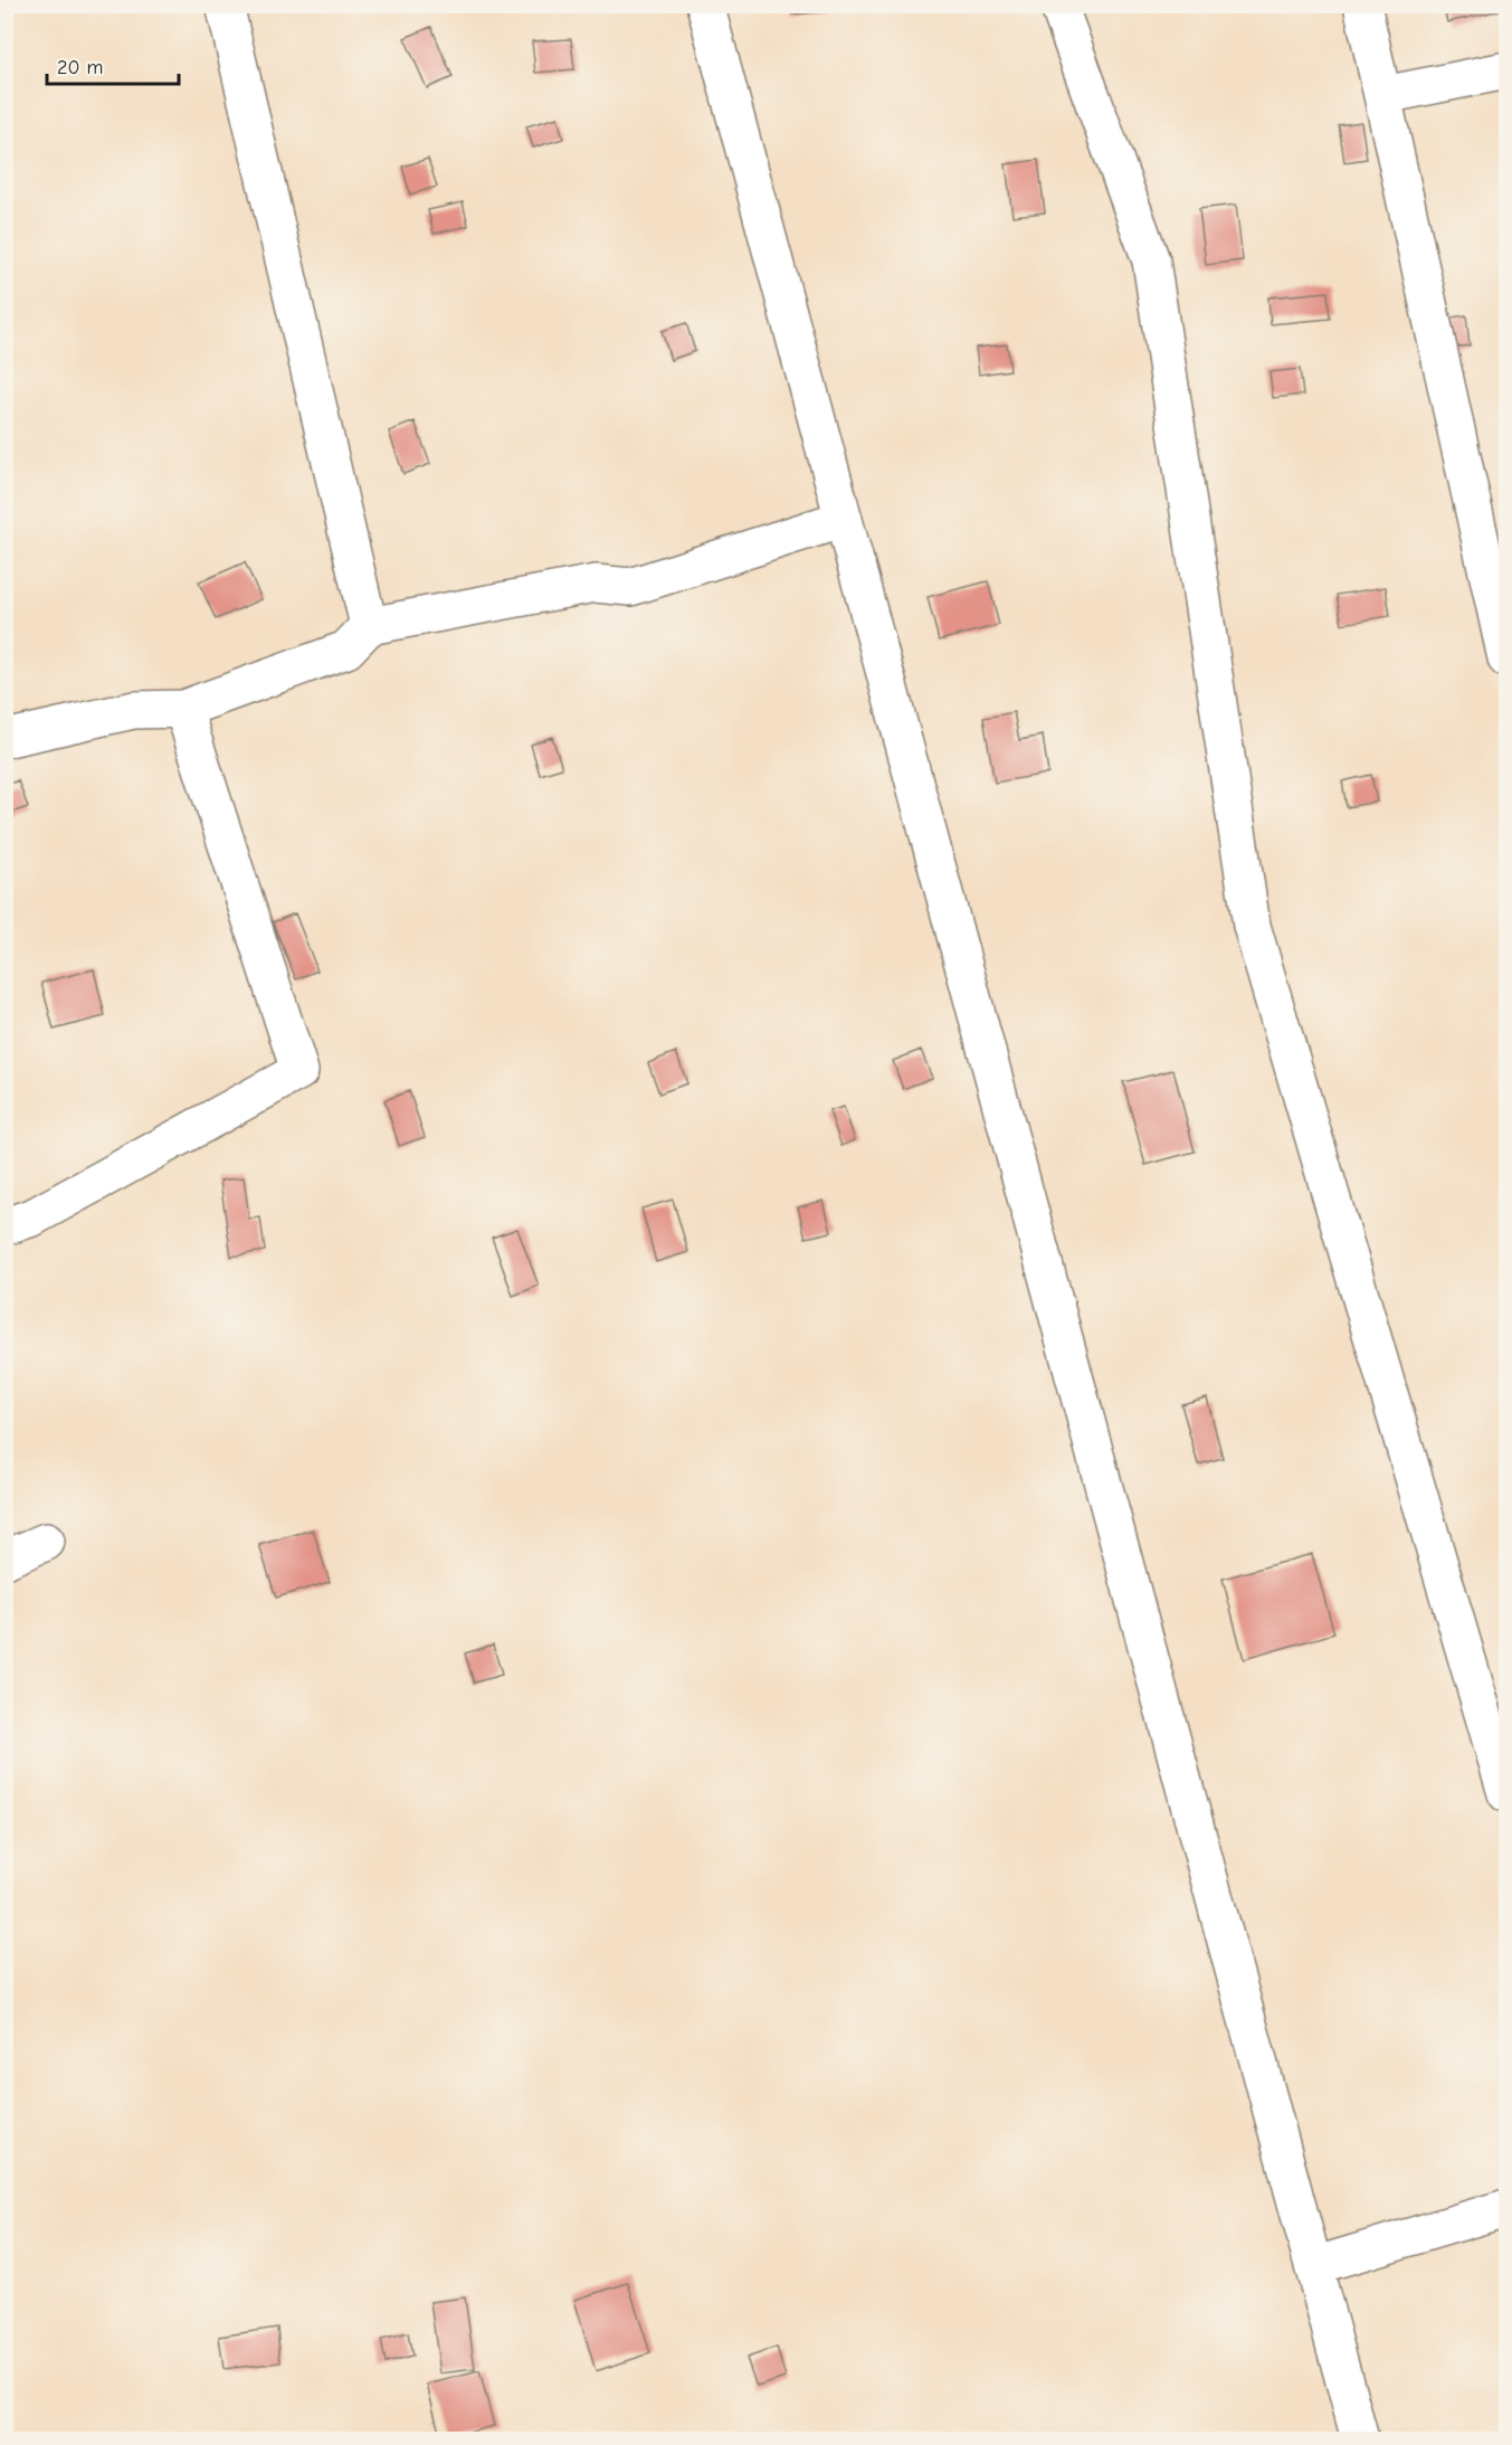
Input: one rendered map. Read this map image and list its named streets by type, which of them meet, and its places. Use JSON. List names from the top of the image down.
{
  "scale_bar": "20 m"
}
